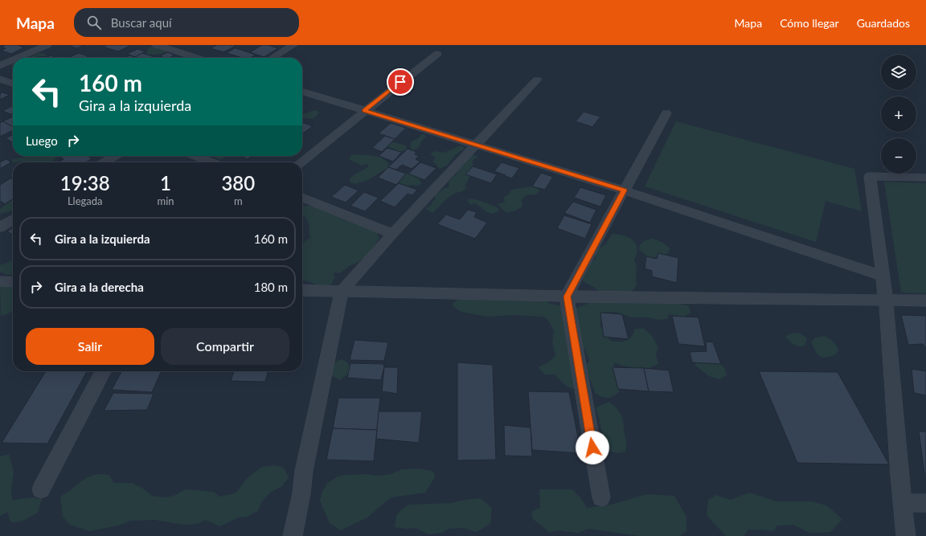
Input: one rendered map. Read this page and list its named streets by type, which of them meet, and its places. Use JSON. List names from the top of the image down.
{
  "page": {
    "header": "Mapa",
    "search": "Buscar aquí",
    "nav": ["Mapa", "Cómo llegar", "Guardados"],
    "map_buttons": ["+", "−"],
    "turn": ["160 m", "Gira a la izquierda"],
    "then": "Luego",
    "eta": [
      "19:38",
      "Llegada",
      "1",
      "min",
      "380",
      "m"
    ],
    "list": [
      {
        "name": "Gira a la izquierda",
        "value": "160 m"
      },
      {
        "name": "Gira a la derecha",
        "value": "180 m"
      }
    ],
    "buttons": ["Salir", "Compartir"]
  }
}
